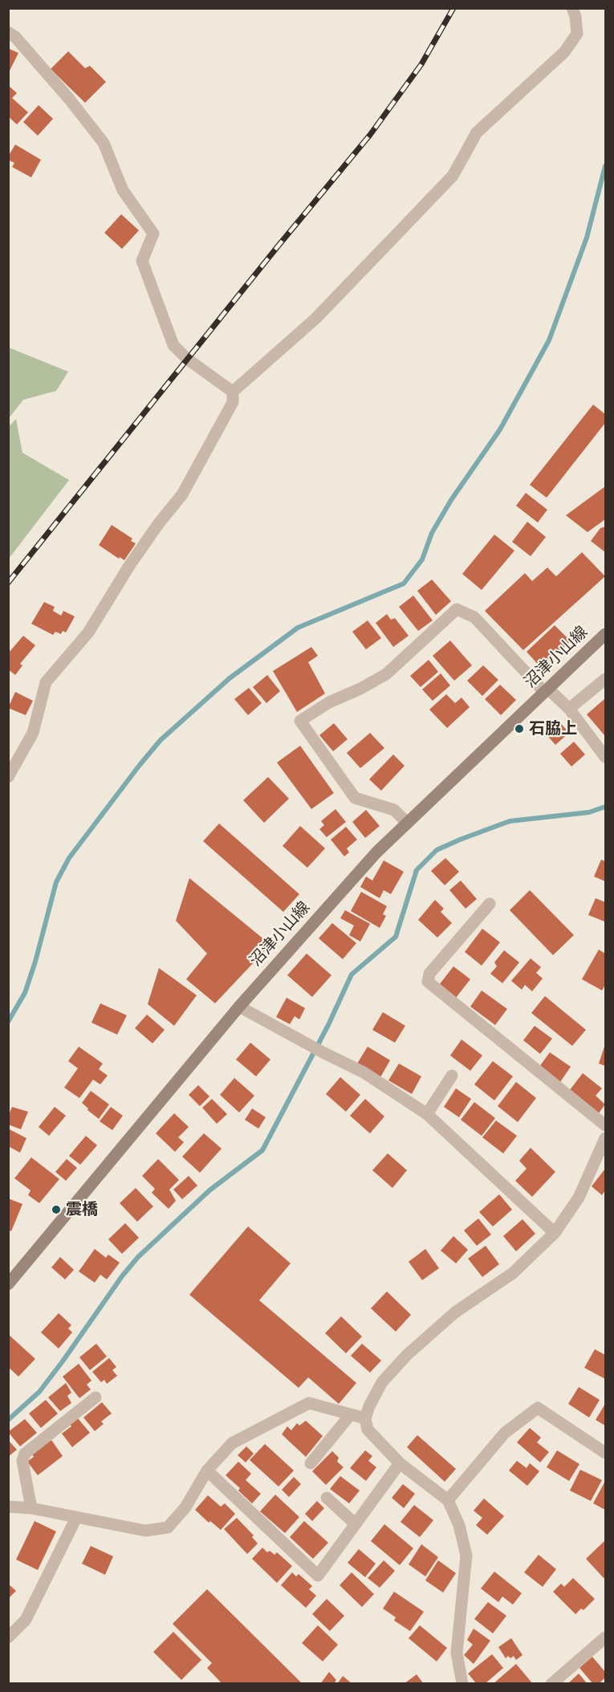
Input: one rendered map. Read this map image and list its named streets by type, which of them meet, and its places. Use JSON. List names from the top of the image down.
{
  "streets": {
    "main road": ["沼津小山線"]
  },
  "places": ["石脇上", "震橋"]
}
